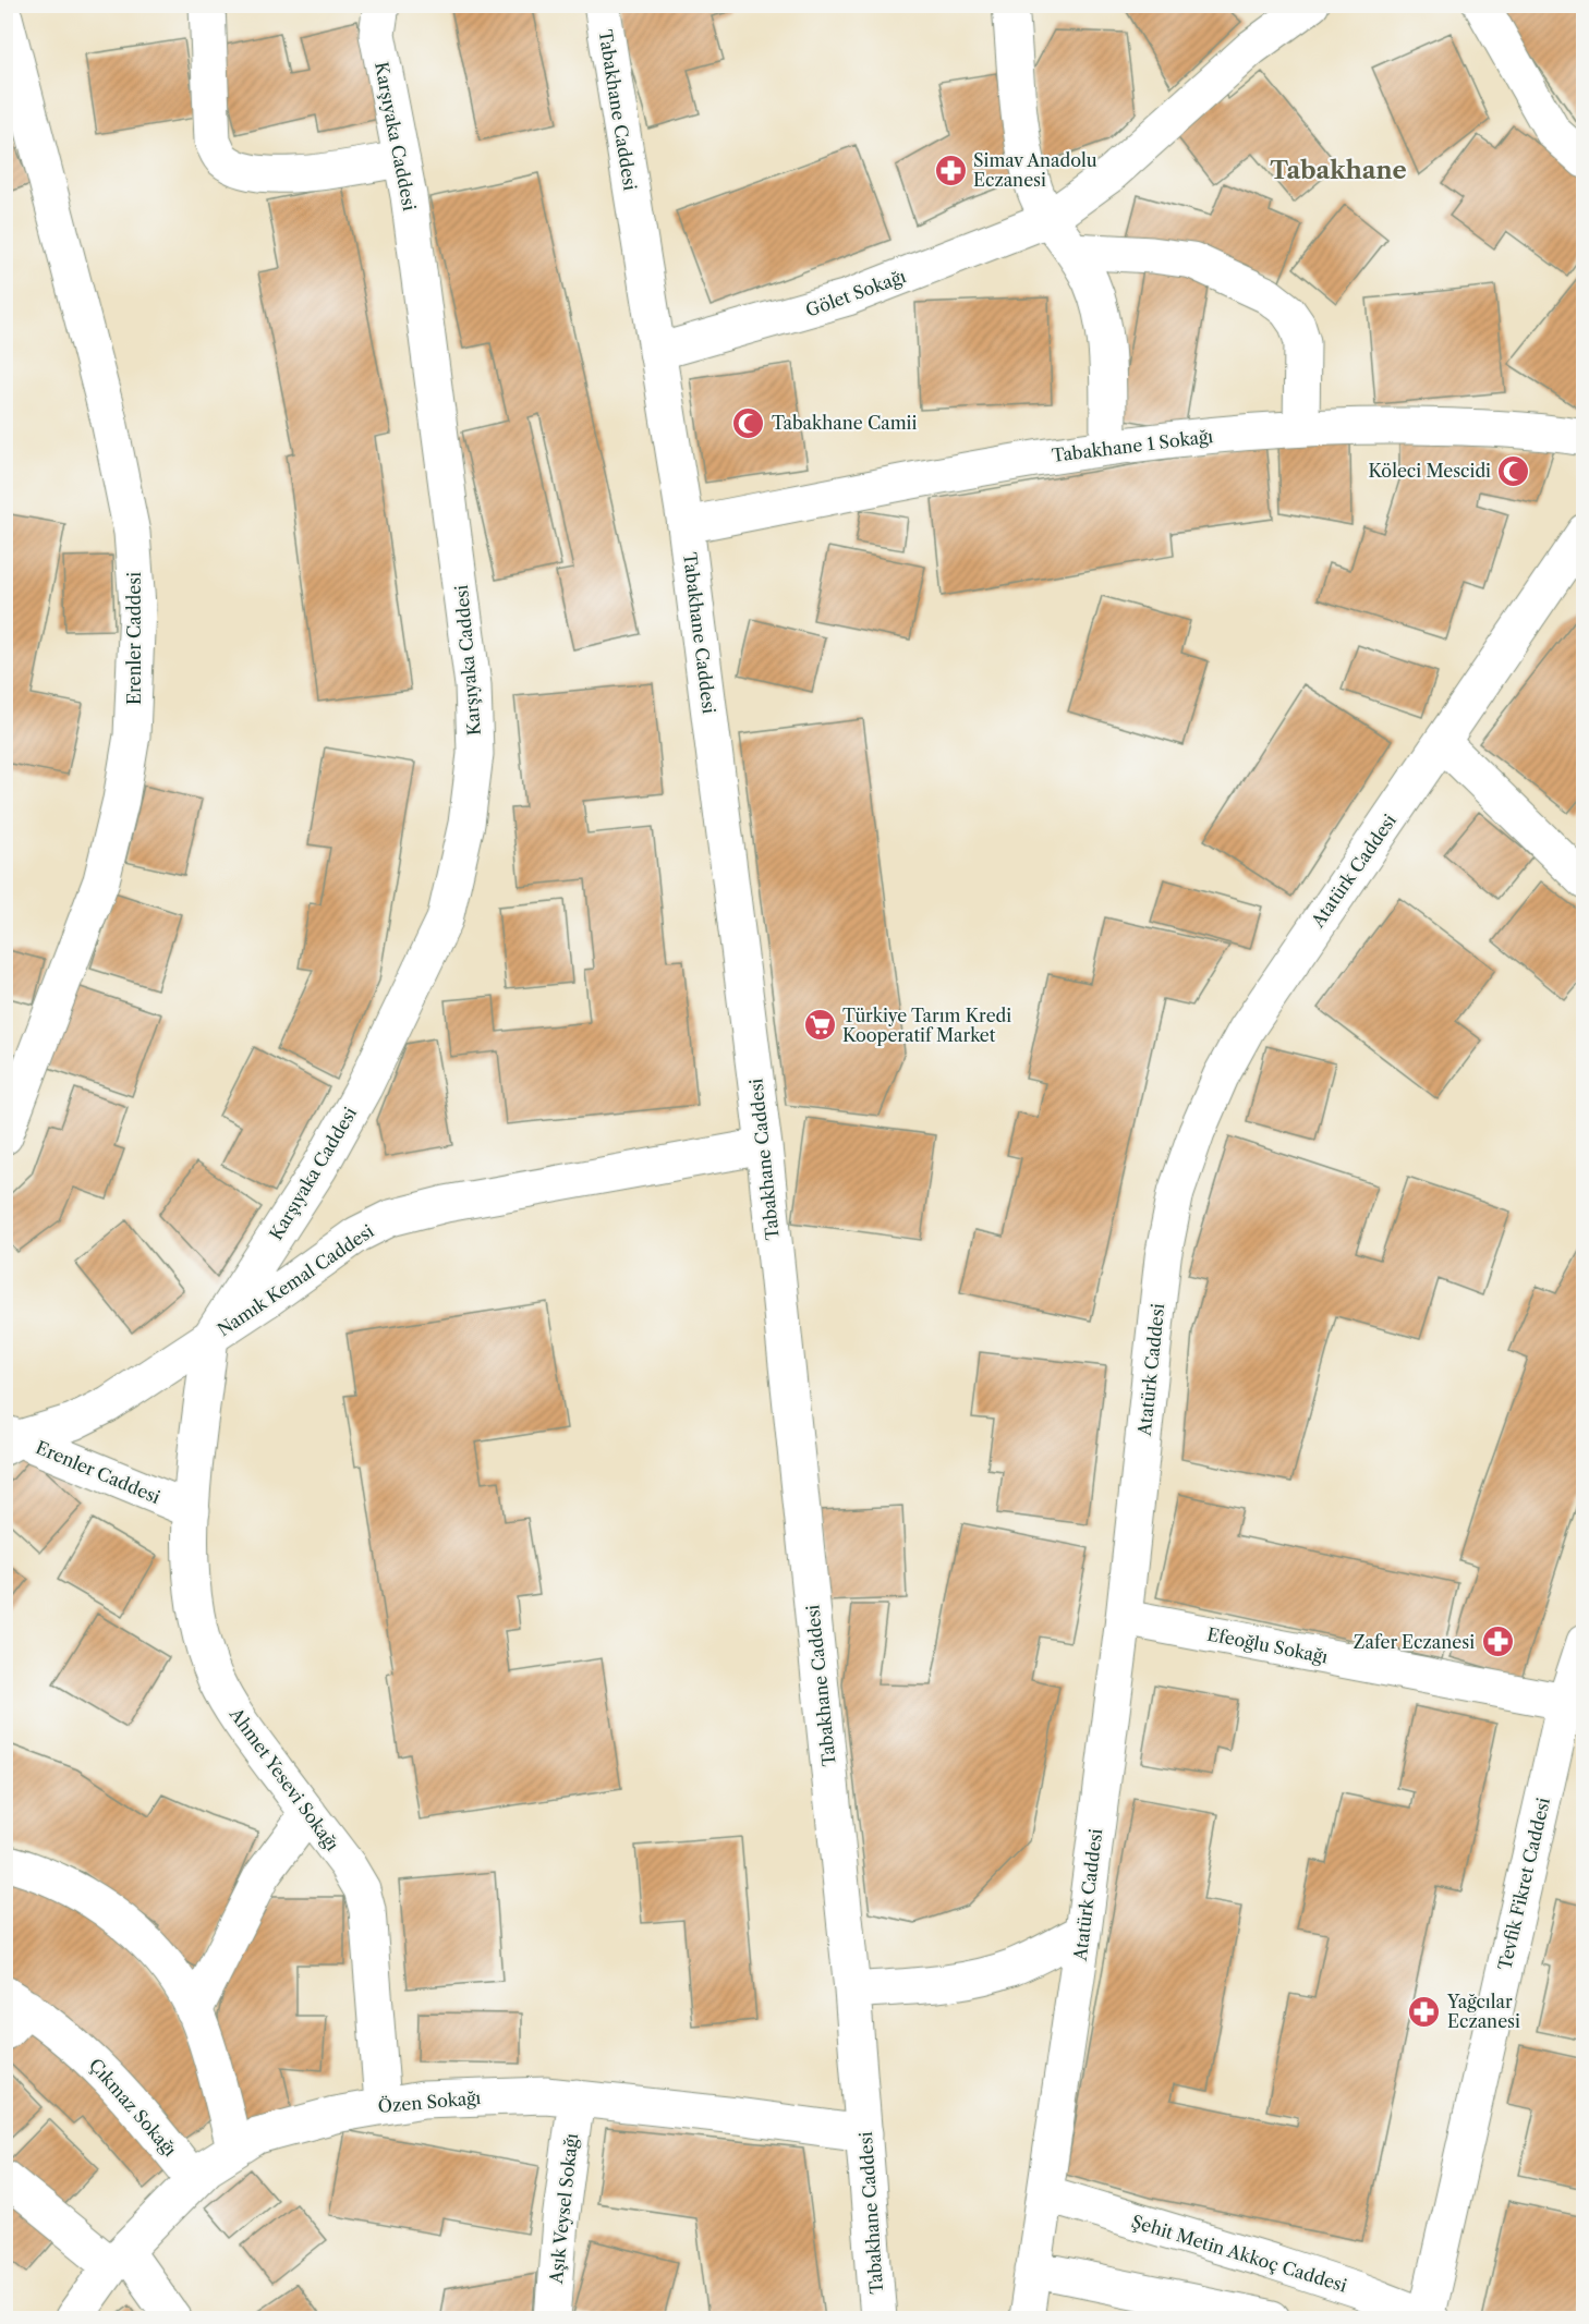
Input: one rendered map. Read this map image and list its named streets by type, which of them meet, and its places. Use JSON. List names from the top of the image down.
{
  "streets": {
    "street": [
      "Tabakhane Caddesi",
      "Karşıyaka Caddesi",
      "Gölet Sokağı",
      "Tabakhane 1 Sokağı",
      "Erenler Caddesi",
      "Atatürk Caddesi",
      "Namık Kemal Caddesi",
      "Efeoğlu Sokağı",
      "Ahmet Yesevi Sokağı",
      "Tevfik Fikret Caddesi",
      "Özen Sokağı",
      "Çıkmaz Sokağı",
      "Aşık Veysel Sokağı",
      "Şehit Metin Akkoç Caddesi"
    ]
  },
  "crossings": [
    ["Tabakhane Caddesi", "Gölet Sokağı"],
    ["Tabakhane Caddesi", "Tabakhane 1 Sokağı"],
    ["Tabakhane Caddesi", "Namık Kemal Caddesi"],
    ["Tabakhane Caddesi", "Özen Sokağı"],
    ["Karşıyaka Caddesi", "Namık Kemal Caddesi"],
    ["Karşıyaka Caddesi", "Ahmet Yesevi Sokağı"],
    ["Erenler Caddesi", "Namık Kemal Caddesi"],
    ["Erenler Caddesi", "Ahmet Yesevi Sokağı"],
    ["Atatürk Caddesi", "Efeoğlu Sokağı"],
    ["Atatürk Caddesi", "Şehit Metin Akkoç Caddesi"],
    ["Namık Kemal Caddesi", "Ahmet Yesevi Sokağı"],
    ["Efeoğlu Sokağı", "Tevfik Fikret Caddesi"],
    ["Ahmet Yesevi Sokağı", "Özen Sokağı"],
    ["Tevfik Fikret Caddesi", "Şehit Metin Akkoç Caddesi"],
    ["Özen Sokağı", "Çıkmaz Sokağı"],
    ["Özen Sokağı", "Aşık Veysel Sokağı"]
  ],
  "districts": ["Tabakhane"],
  "places": {
    "pharmacy": ["Simav Anadolu Eczanesi", "Zafer Eczanesi", "Yağcılar Eczanesi"],
    "mosque": ["Tabakhane Camii", "Köleci Mescidi"],
    "supermarket": ["Türkiye Tarım Kredi Kooperatif Market"]
  }
}
